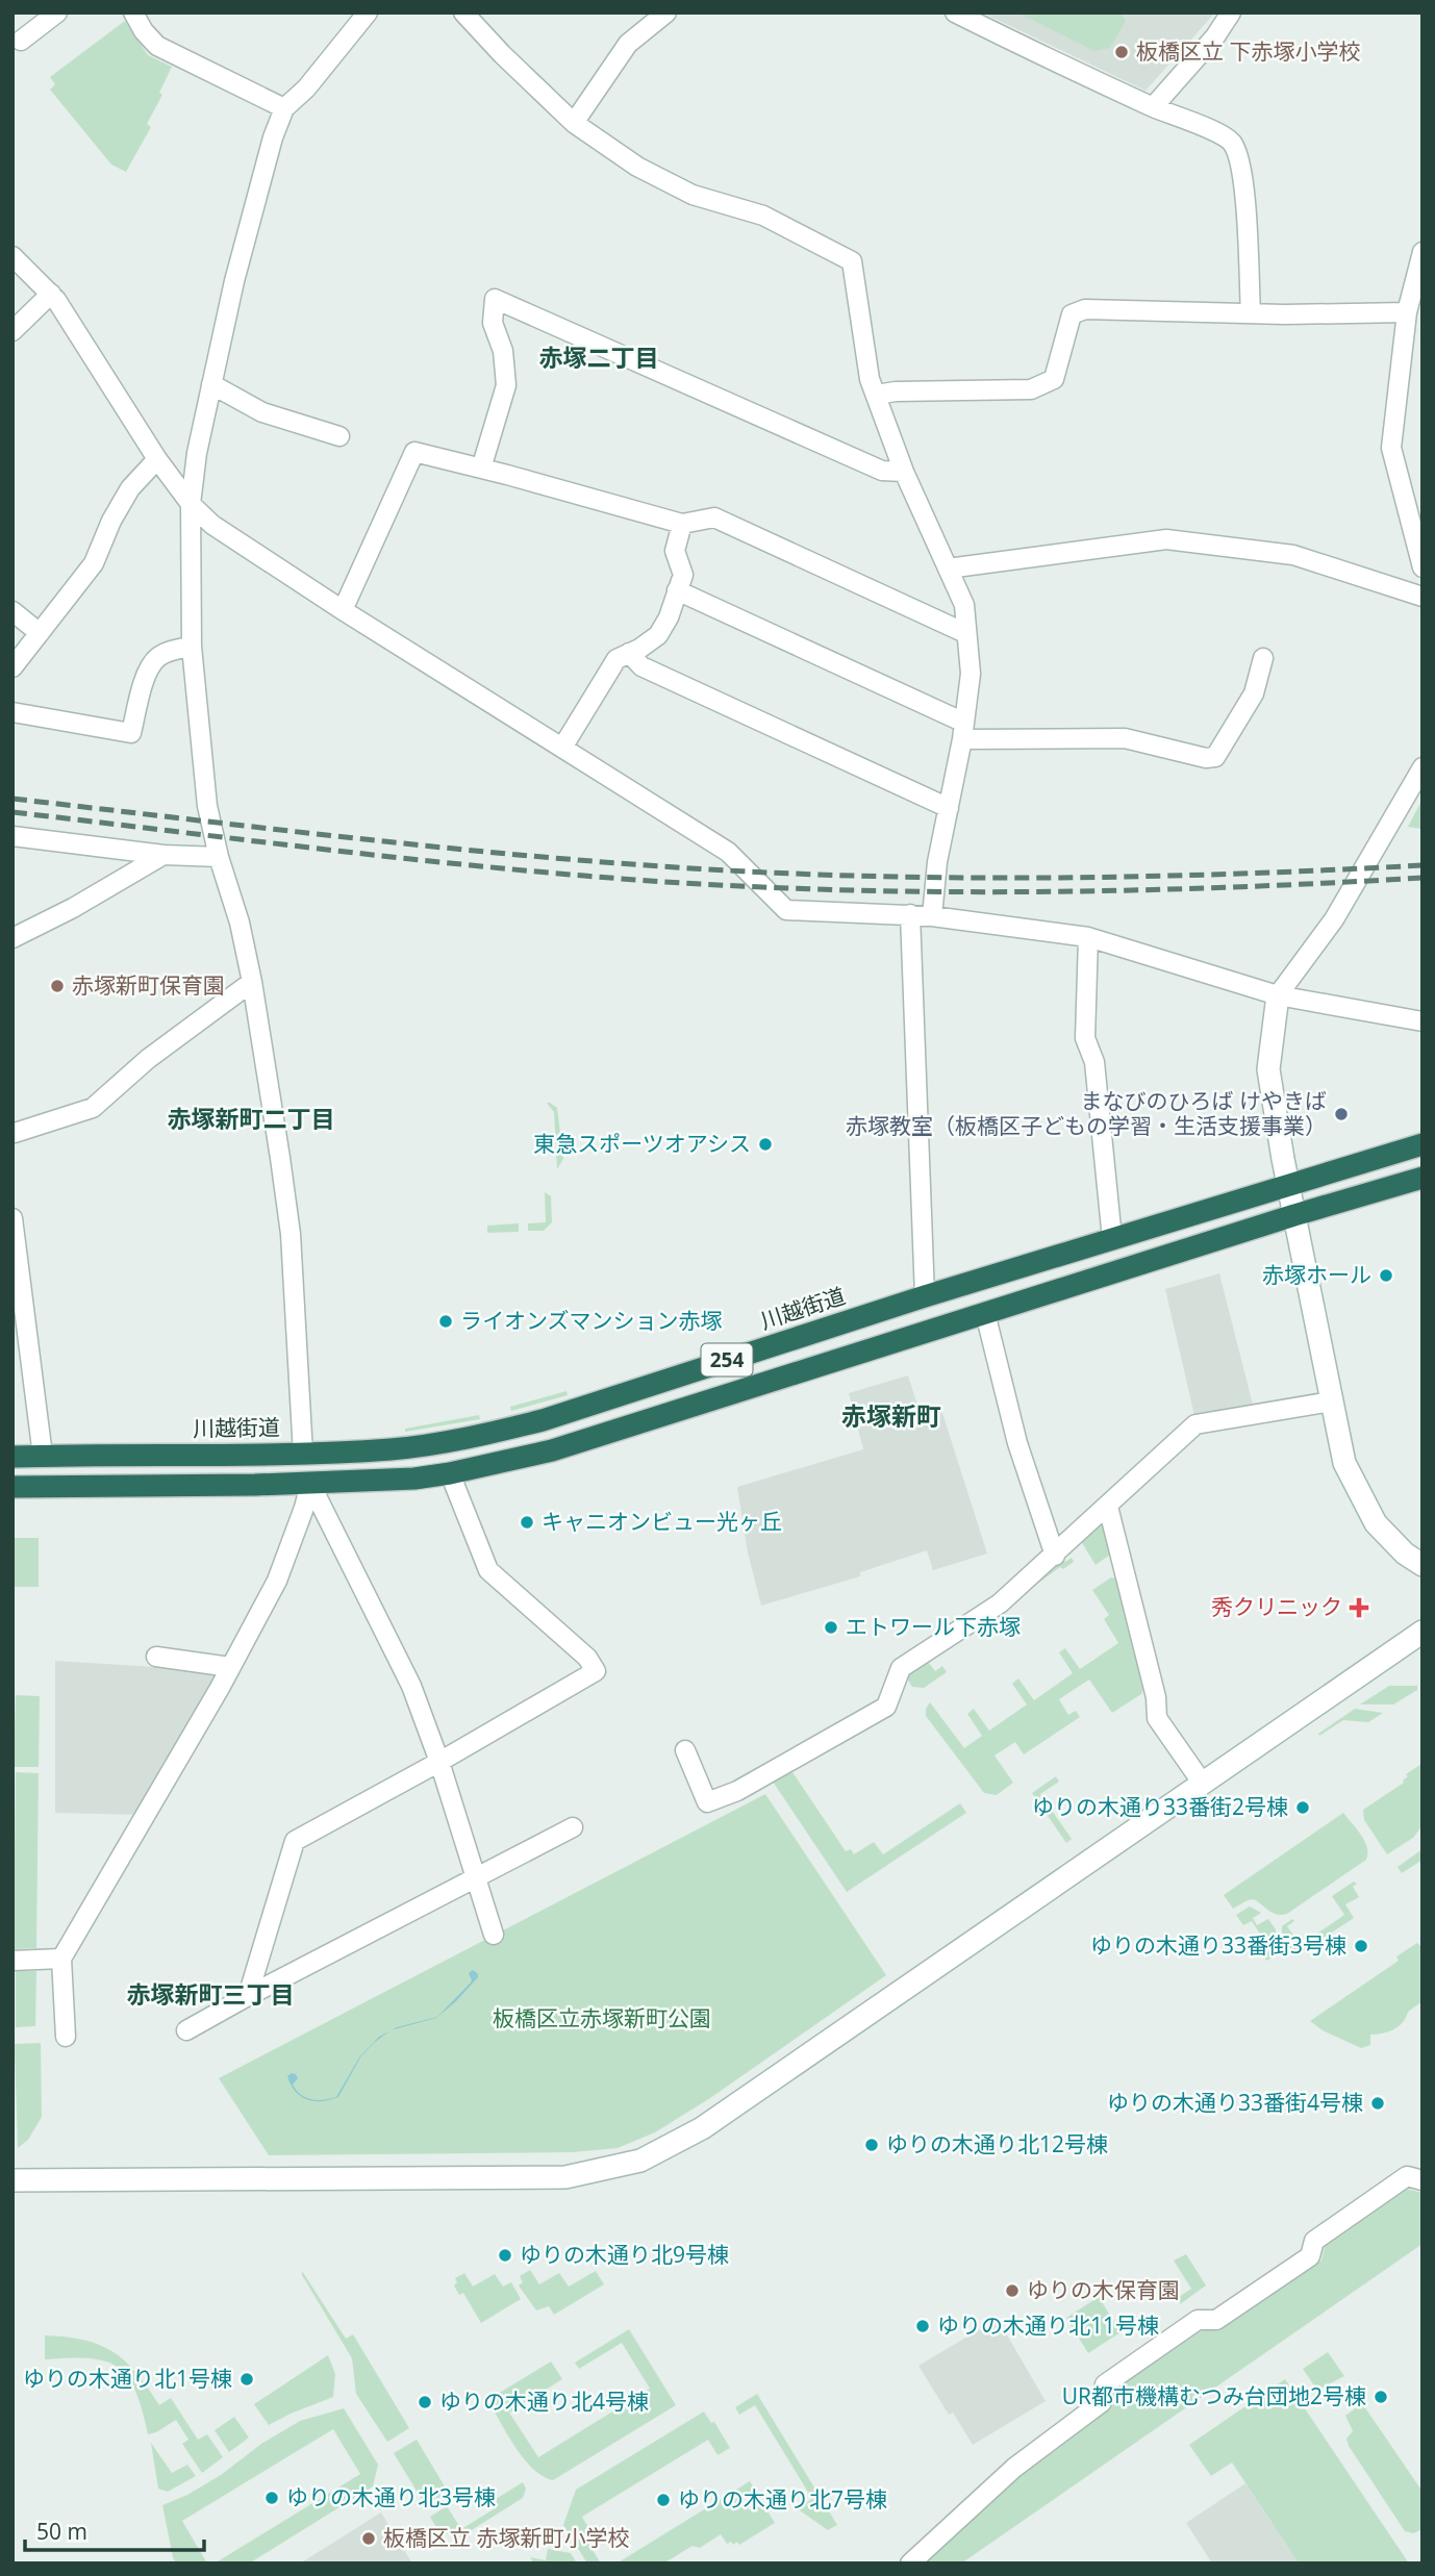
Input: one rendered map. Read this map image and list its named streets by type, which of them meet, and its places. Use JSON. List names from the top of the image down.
{
  "streets": {
    "highway": ["川越街道", "254"]
  },
  "districts": [
    "赤塚二丁目",
    "赤塚新町二丁目",
    "赤塚新町",
    "赤塚新町三丁目"
  ],
  "parks": ["板橋区立赤塚新町公園"],
  "places": {
    "other": [
      "板橋区立 下赤塚小学校",
      "赤塚新町保育園",
      "まなびのひろば けやきば 赤塚教室（板橋区子どもの学習・生活支援事業）",
      "東急スポーツオアシス",
      "赤塚ホール",
      "ライオンズマンション赤塚",
      "キャニオンビュー光ヶ丘",
      "エトワール下赤塚",
      "ゆりの木通り33番街2号棟",
      "ゆりの木通り33番街3号棟",
      "ゆりの木通り33番街4号棟",
      "ゆりの木通り北12号棟",
      "ゆりの木通り北9号棟",
      "ゆりの木保育園",
      "ゆりの木通り北11号棟",
      "ゆりの木通り北1号棟",
      "UR都市機構むつみ台団地2号棟",
      "ゆりの木通り北4号棟",
      "ゆりの木通り北3号棟",
      "ゆりの木通り北7号棟",
      "板橋区立 赤塚新町小学校"
    ],
    "health": ["秀クリニック"]
  },
  "scale_bar": "50 m"
}
